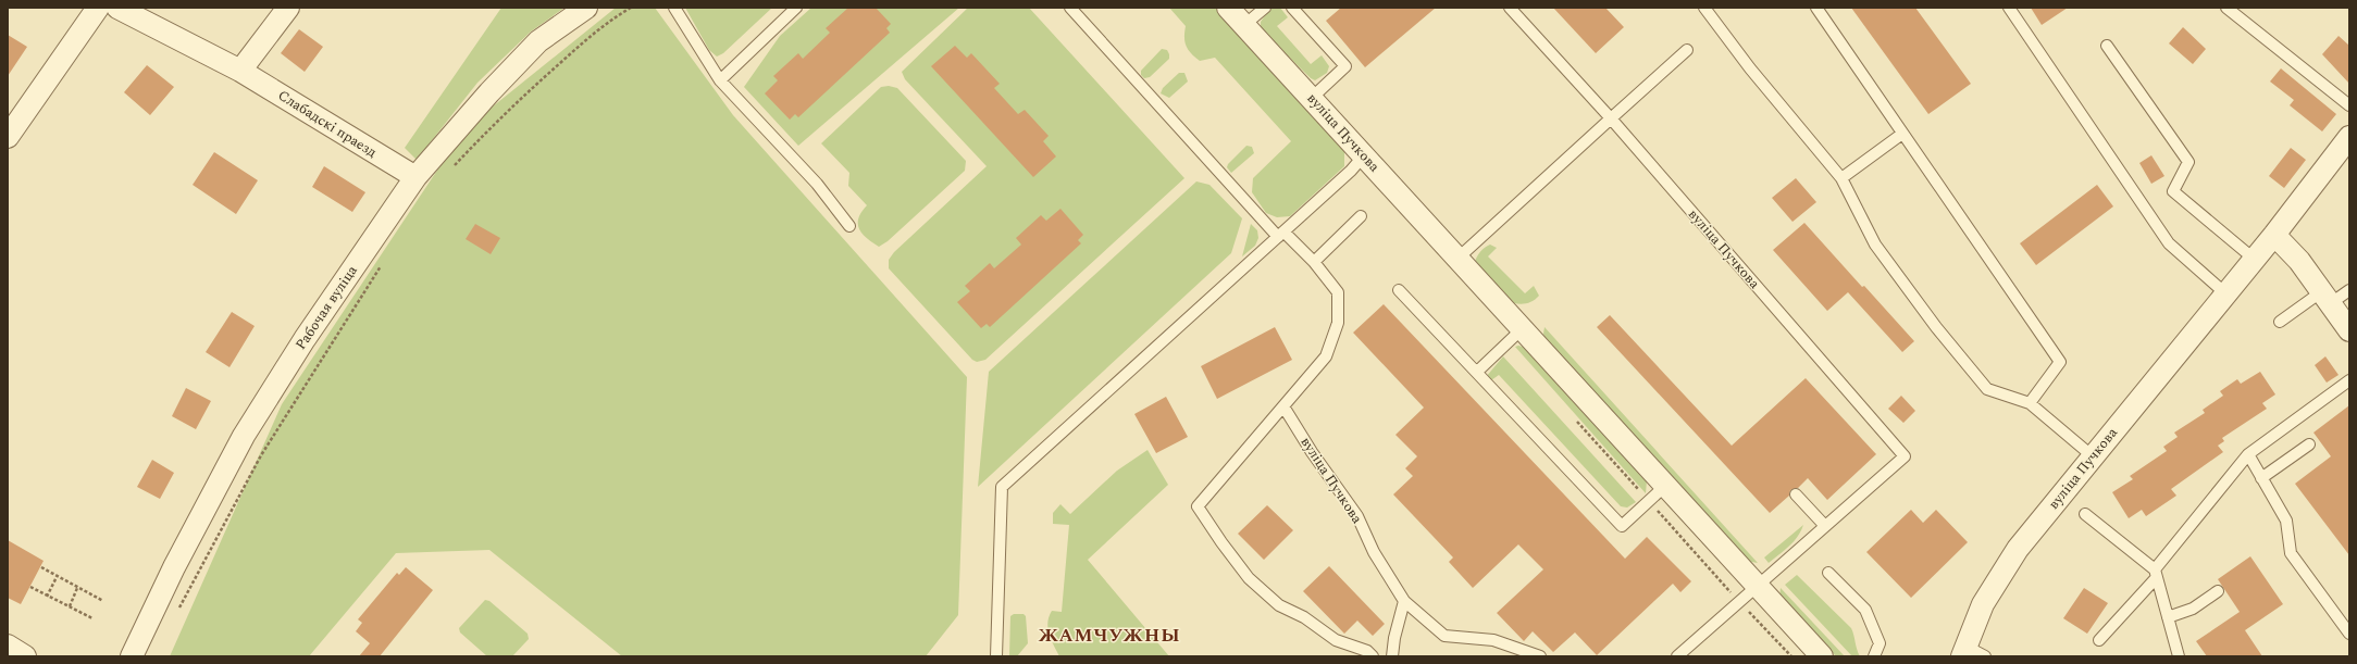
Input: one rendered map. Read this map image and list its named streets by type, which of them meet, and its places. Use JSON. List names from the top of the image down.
{
  "streets": {
    "street": ["Слабадскі праезд", "вуліца Пучкова", "Рабочая вуліца"]
  },
  "crossings": [
    ["Слабадскі праезд", "Рабочая вуліца"]
  ],
  "districts": ["ЖАМЧУЖНЫ"]
}
